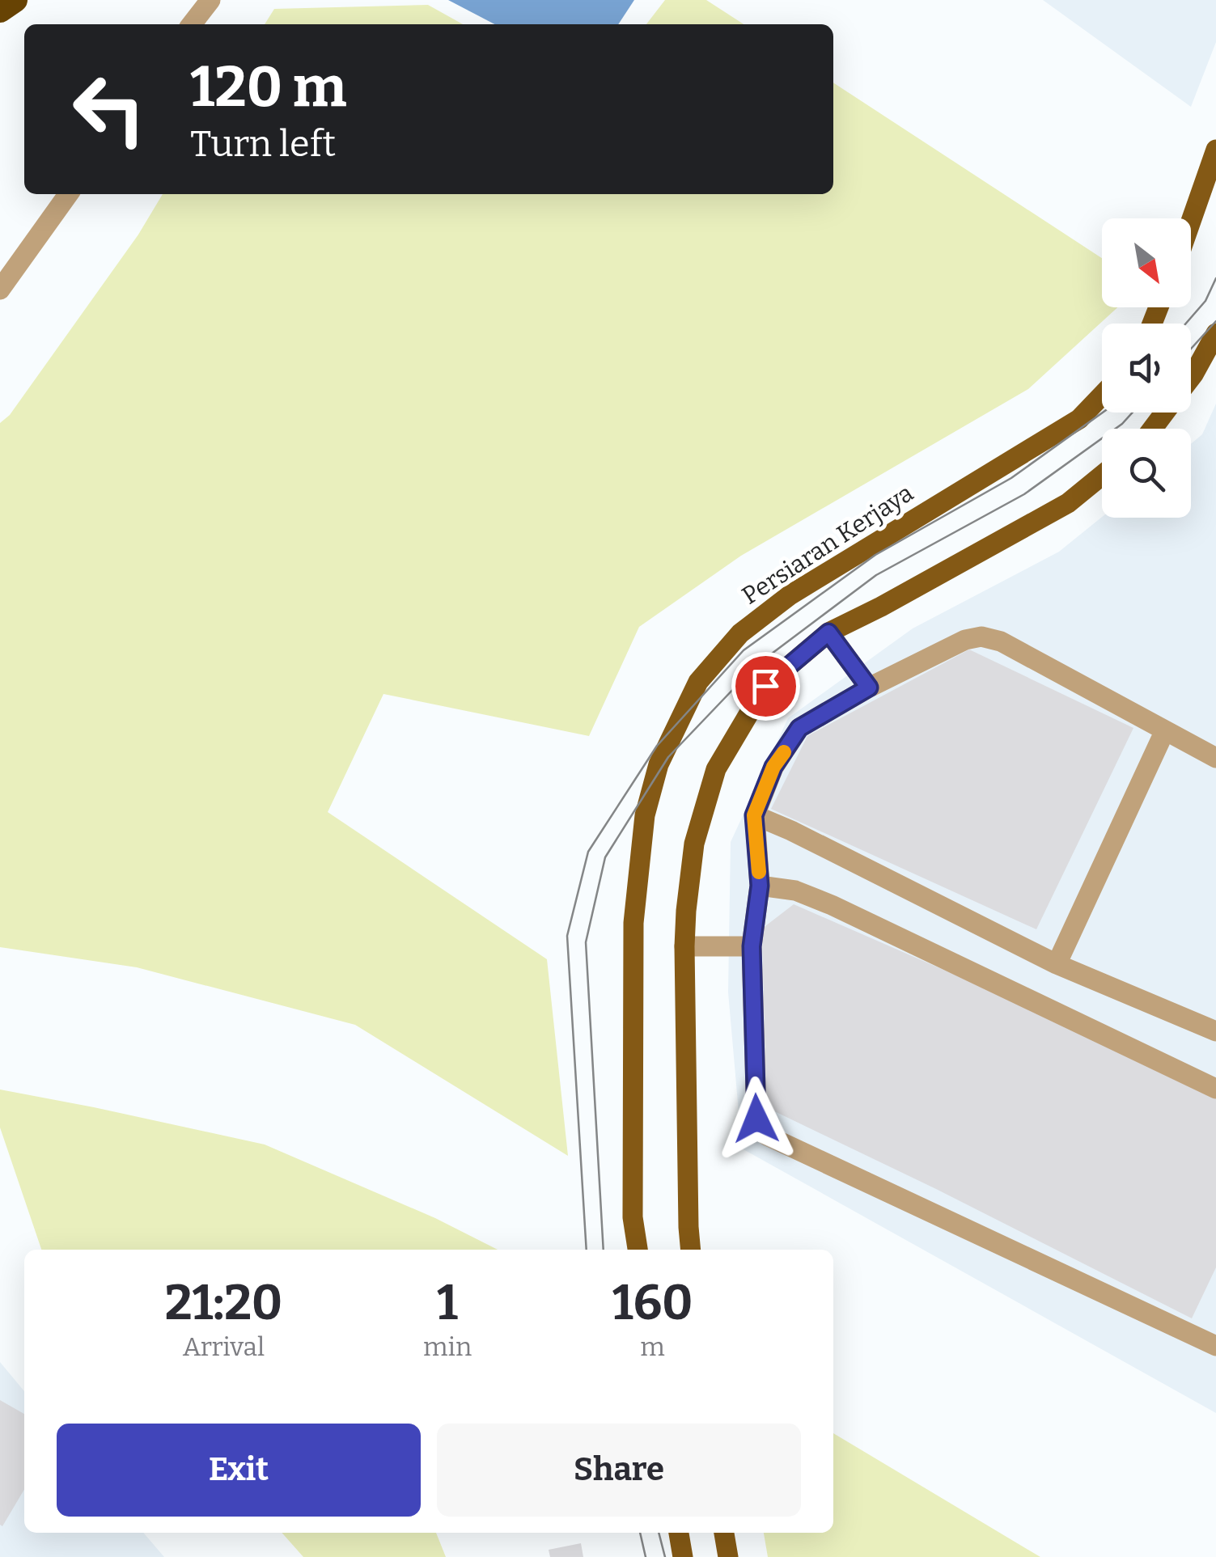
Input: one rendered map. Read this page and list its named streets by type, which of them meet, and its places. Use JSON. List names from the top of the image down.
{
  "streets": {
    "main road": ["Persiaran Kerjaya"]
  },
  "north": "bottom right",
  "page": {
    "turn": ["120 m", "Turn left"],
    "eta": [
      "21:20",
      "Arrival",
      "1",
      "min",
      "160",
      "m"
    ],
    "buttons": ["Exit", "Share"]
  }
}
